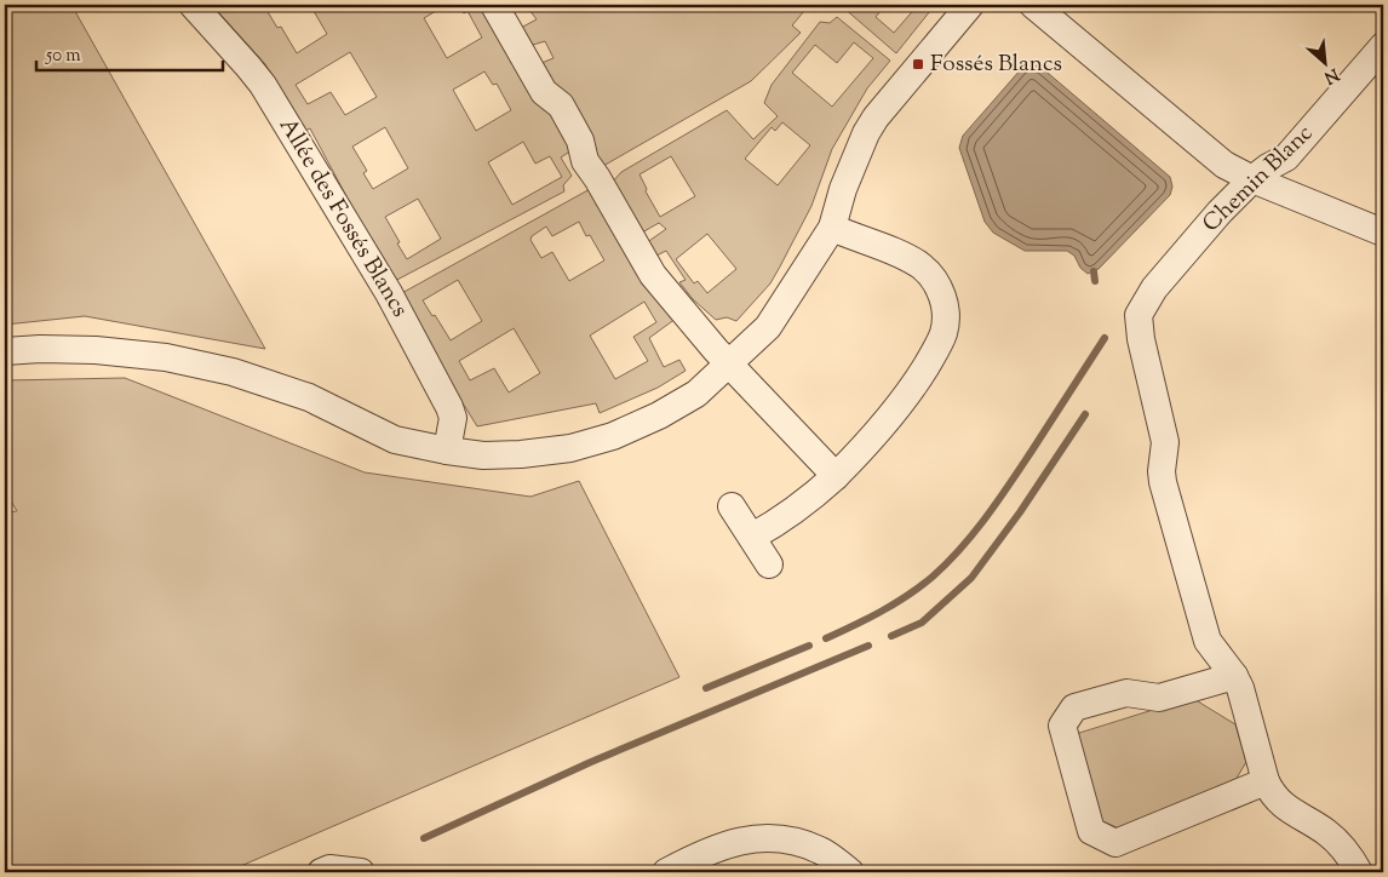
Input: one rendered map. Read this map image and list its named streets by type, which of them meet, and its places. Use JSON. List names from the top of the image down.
{
  "streets": {
    "street": ["Chemin Blanc", "Allée des Fossés Blancs"]
  },
  "places": {
    "transit": ["Fossés Blancs"]
  },
  "scale_bar": "50 m",
  "north": "bottom right"
}
